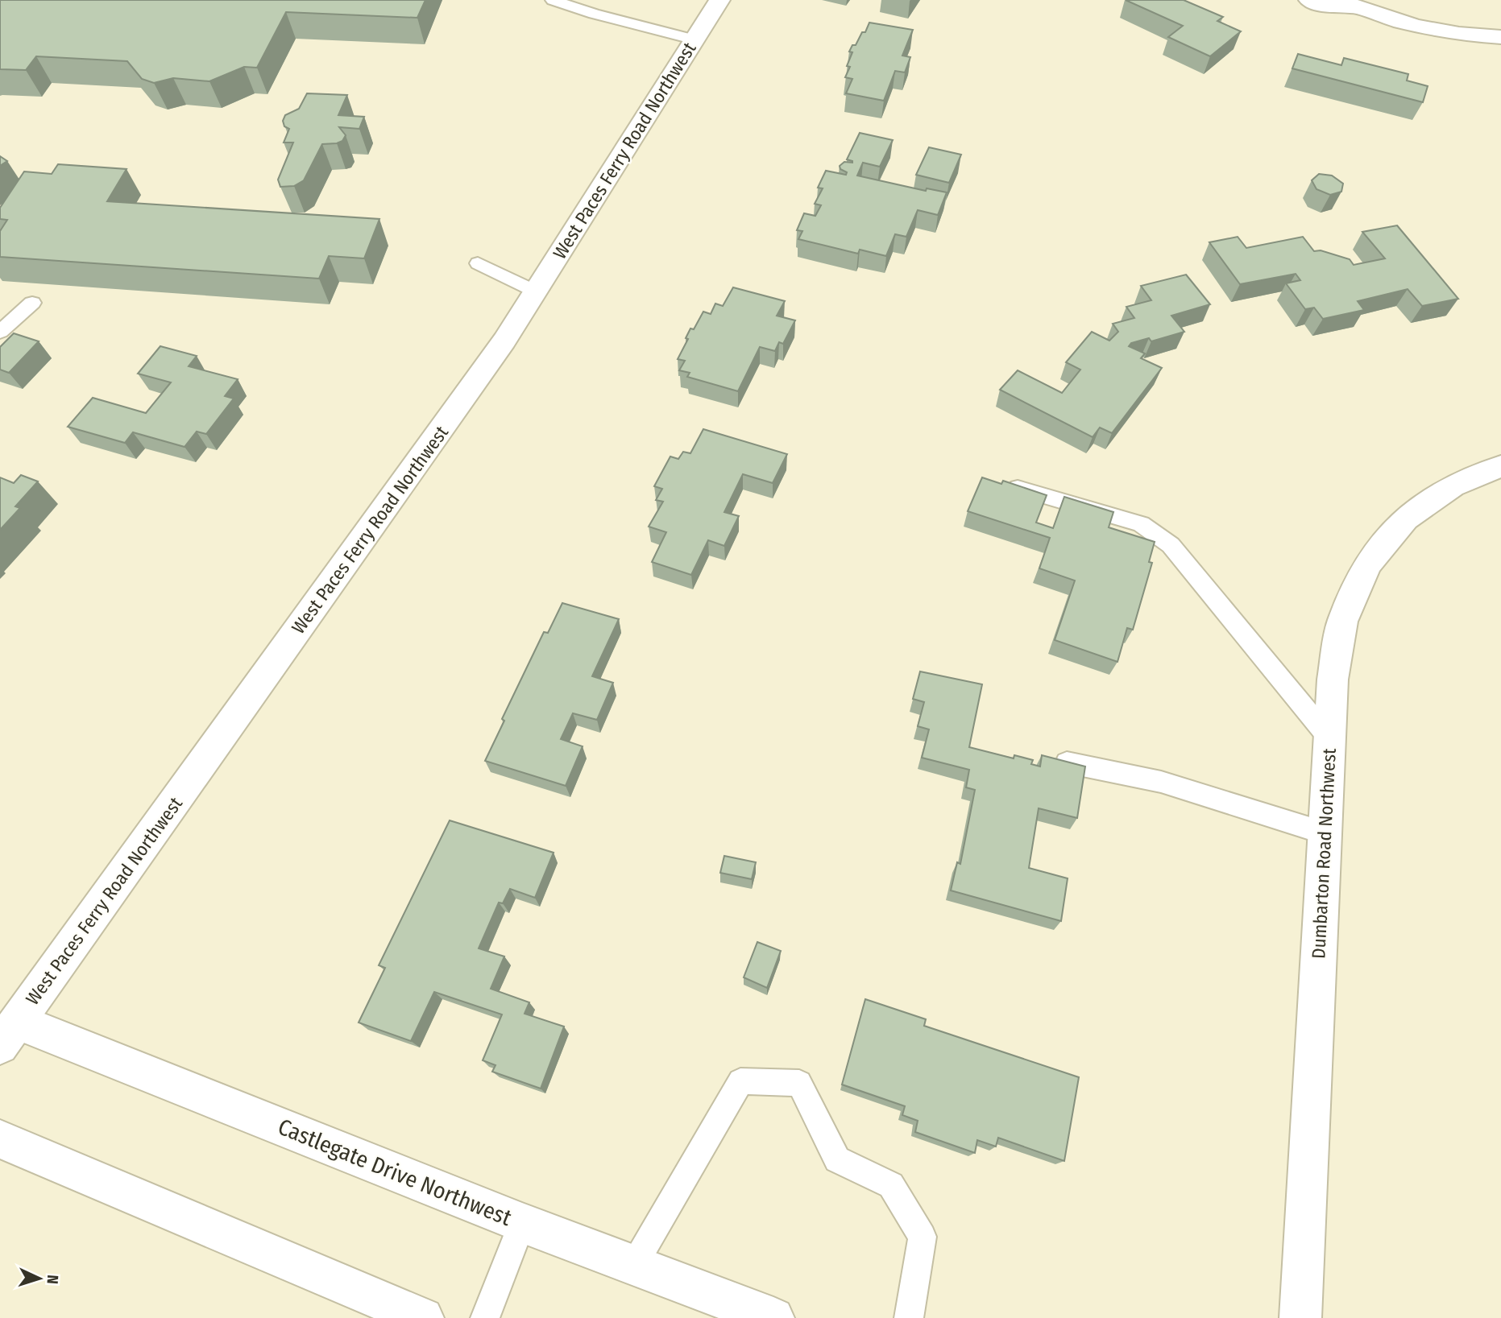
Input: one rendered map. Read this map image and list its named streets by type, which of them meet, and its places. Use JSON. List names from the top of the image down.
{
  "streets": {
    "street": ["West Paces Ferry Road Northwest", "Dumbarton Road Northwest", "Castlegate Drive Northwest"]
  },
  "crossings": [
    ["West Paces Ferry Road Northwest", "Castlegate Drive Northwest"]
  ],
  "north": "right"
}
